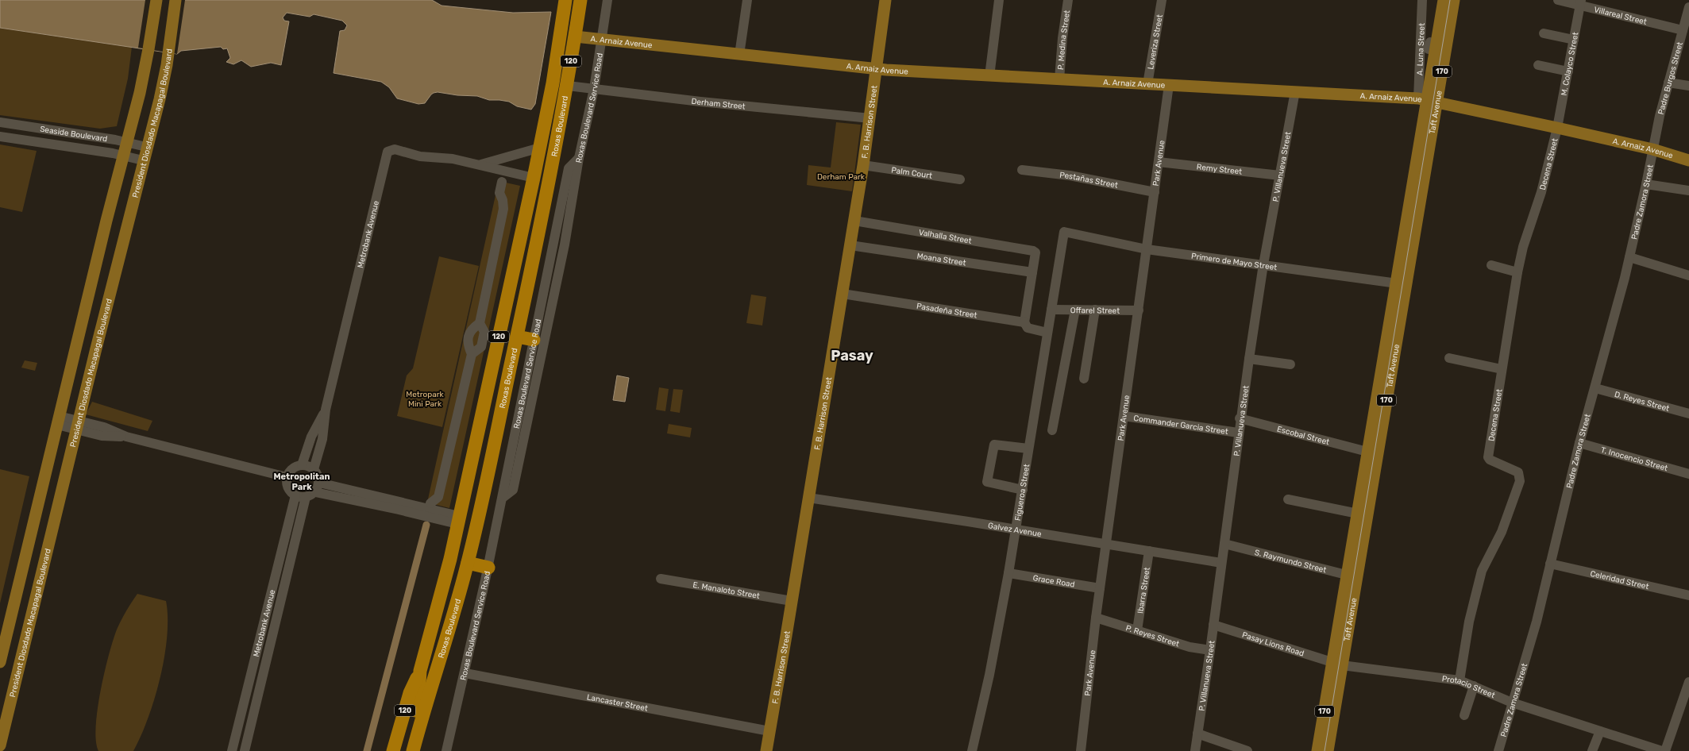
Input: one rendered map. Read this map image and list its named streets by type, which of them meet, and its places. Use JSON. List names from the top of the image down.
{
  "streets": {
    "highway": ["120", "Roxas Boulevard"],
    "main road": [
      "A. Arnaiz Avenue",
      "170",
      "Taft Avenue",
      "F. B. Harrison Street",
      "President Diosdado Macapagal Boulevard"
    ],
    "street": [
      "Villareal Street",
      "P. Medina Street",
      "Leveriza Street",
      "A. Luna Street",
      "M. Colayco Street",
      "Padre Burgos Street",
      "Derham Street",
      "Roxas Boulevard Service Road",
      "Seaside Boulevard",
      "Park Avenue",
      "Decena Street",
      "P. Villanueva Street",
      "Remy Street",
      "Palm Court",
      "Pestañas Street",
      "Padre Zamora Street",
      "Metrobank Avenue",
      "Valhalla Street",
      "Moana Street",
      "Primero de Mayo Street",
      "Pasadeña Street",
      "Offarel Street",
      "D. Reyes Street",
      "Commander Garcia Street",
      "Escobal Street",
      "T. Inocencio Street",
      "Figueroa Street",
      "Galvez Avenue",
      "S. Raymundo Street",
      "Celeridad Street",
      "Grace Road",
      "E. Manaloto Street",
      "Ibarra Street",
      "P. Reyes Street",
      "Pasay Lions Road",
      "Protacio Street",
      "Lancaster Street"
    ]
  },
  "crossings": [
    ["Villareal Street", "M. Colayco Street"],
    ["Villareal Street", "Padre Burgos Street"],
    ["P. Medina Street", "A. Arnaiz Avenue"],
    ["A. Arnaiz Avenue", "Leveriza Street"],
    ["A. Arnaiz Avenue", "A. Luna Street"],
    ["A. Arnaiz Avenue", "M. Colayco Street"],
    ["A. Arnaiz Avenue", "Padre Burgos Street"],
    ["A. Arnaiz Avenue", "Roxas Boulevard Service Road"],
    ["A. Arnaiz Avenue", "Taft Avenue"],
    ["A. Arnaiz Avenue", "F. B. Harrison Street"],
    ["A. Arnaiz Avenue", "Roxas Boulevard"],
    ["A. Arnaiz Avenue", "Park Avenue"],
    ["A. Arnaiz Avenue", "Decena Street"],
    ["A. Arnaiz Avenue", "P. Villanueva Street"],
    ["A. Arnaiz Avenue", "Padre Zamora Street"],
    ["A. Luna Street", "Taft Avenue"],
    ["120", "Roxas Boulevard"],
    ["M. Colayco Street", "Decena Street"],
    ["Padre Burgos Street", "Padre Zamora Street"],
    ["Derham Street", "Roxas Boulevard Service Road"],
    ["Derham Street", "F. B. Harrison Street"],
    ["Derham Street", "Roxas Boulevard"],
    ["Roxas Boulevard Service Road", "Lancaster Street"],
    ["Taft Avenue", "Primero de Mayo Street"],
    ["Taft Avenue", "Escobal Street"],
    ["Taft Avenue", "S. Raymundo Street"],
    ["Taft Avenue", "Pasay Lions Road"],
    ["Taft Avenue", "Protacio Street"],
    ["F. B. Harrison Street", "Palm Court"],
    ["F. B. Harrison Street", "Valhalla Street"],
    ["F. B. Harrison Street", "Moana Street"],
    ["F. B. Harrison Street", "Pasadeña Street"],
    ["F. B. Harrison Street", "Galvez Avenue"],
    ["F. B. Harrison Street", "E. Manaloto Street"],
    ["F. B. Harrison Street", "Lancaster Street"],
    ["President Diosdado Macapagal Boulevard", "Seaside Boulevard"],
    ["Roxas Boulevard", "Metrobank Avenue"],
    ["Park Avenue", "Remy Street"],
    ["Park Avenue", "Pestañas Street"],
    ["Park Avenue", "Primero de Mayo Street"],
    ["Park Avenue", "Offarel Street"],
    ["Park Avenue", "Commander Garcia Street"],
    ["Park Avenue", "Galvez Avenue"],
    ["Park Avenue", "Grace Road"],
    ["Park Avenue", "P. Reyes Street"],
    ["Decena Street", "Protacio Street"],
    ["P. Villanueva Street", "Remy Street"],
    ["P. Villanueva Street", "Primero de Mayo Street"],
    ["P. Villanueva Street", "Commander Garcia Street"],
    ["P. Villanueva Street", "Escobal Street"],
    ["P. Villanueva Street", "Galvez Avenue"],
    ["P. Villanueva Street", "S. Raymundo Street"],
    ["P. Villanueva Street", "P. Reyes Street"],
    ["P. Villanueva Street", "Pasay Lions Road"],
    ["Padre Zamora Street", "D. Reyes Street"],
    ["Padre Zamora Street", "T. Inocencio Street"],
    ["Padre Zamora Street", "Celeridad Street"],
    ["Padre Zamora Street", "Protacio Street"],
    ["Valhalla Street", "Moana Street"],
    ["Primero de Mayo Street", "Figueroa Street"],
    ["Pasadeña Street", "Figueroa Street"],
    ["Offarel Street", "Figueroa Street"],
    ["Figueroa Street", "Galvez Avenue"],
    ["Figueroa Street", "Grace Road"],
    ["Galvez Avenue", "Ibarra Street"],
    ["Ibarra Street", "P. Reyes Street"],
    ["Pasay Lions Road", "Protacio Street"]
  ],
  "districts": ["Pasay", "Metropolitan Park"],
  "parks": ["Derham Park", "Metropark Mini Park"]
}
